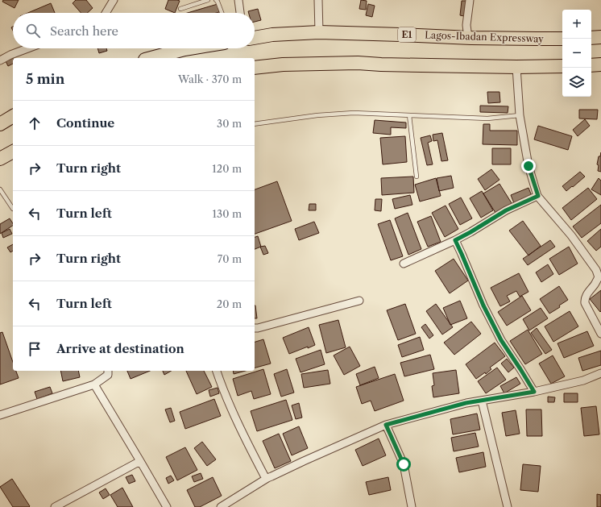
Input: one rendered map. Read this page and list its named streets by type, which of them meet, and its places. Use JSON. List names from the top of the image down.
{
  "streets": {
    "highway": ["E1", "Lagos-Ibadan Expressway"]
  },
  "page": {
    "map_buttons": ["+", "−"],
    "search": "Search here",
    "heading": ["5 min", "Walk · 370 m"],
    "list": [
      ["Continue", "30 m"],
      ["Turn right", "120 m"],
      ["Turn left", "130 m"],
      ["Turn right", "70 m"],
      ["Turn left", "20 m"],
      "Arrive at destination"
    ]
  }
}
